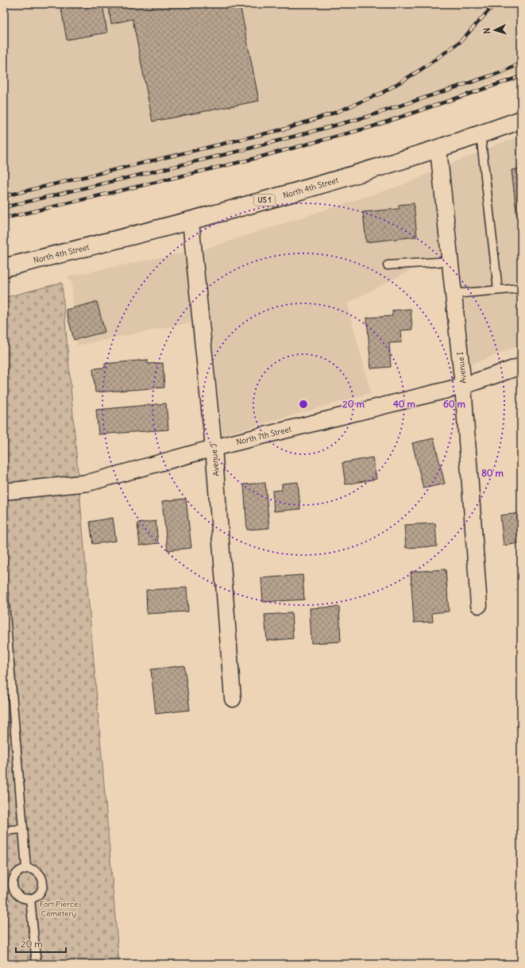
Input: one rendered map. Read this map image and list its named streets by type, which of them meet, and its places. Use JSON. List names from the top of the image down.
{
  "streets": {
    "main road": ["North 4th Street", "US 1"],
    "street": ["Avenue I", "North 7th Street", "Avenue J"]
  },
  "crossings": [
    ["North 4th Street", "Avenue I"],
    ["North 4th Street", "Avenue J"],
    ["Avenue I", "North 7th Street"],
    ["North 7th Street", "Avenue J"]
  ],
  "parks": ["Fort Pierce Cemetery"],
  "scale_bar": "20 m",
  "north": "left",
  "rings": [
    "20 m",
    "40 m",
    "60 m",
    "80 m"
  ]
}
